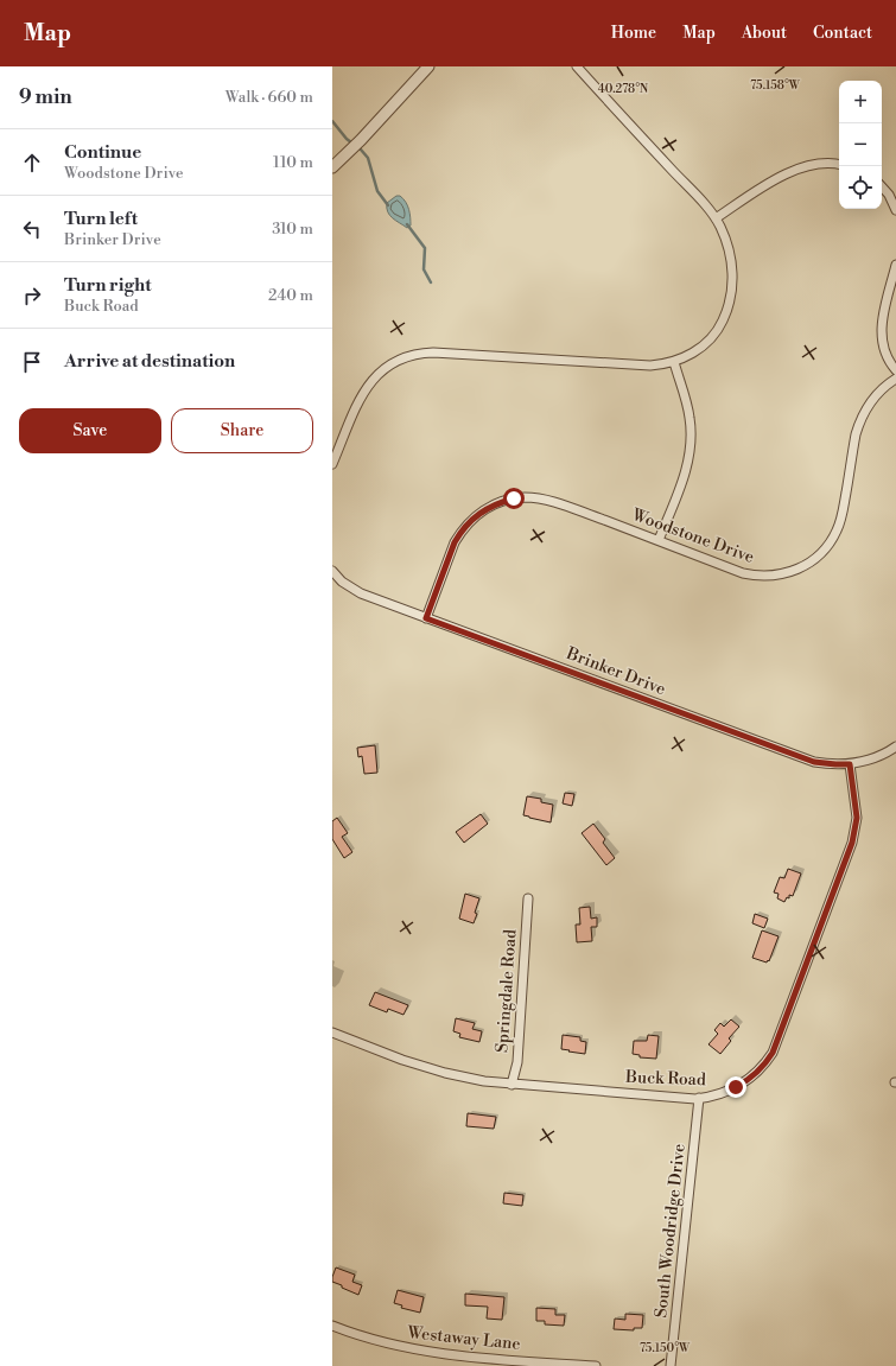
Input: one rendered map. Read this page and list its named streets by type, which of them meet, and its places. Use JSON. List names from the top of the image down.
{
  "streets": {
    "street": [
      "Woodstone Drive",
      "Brinker Drive",
      "Springdale Road",
      "Buck Road",
      "South Woodridge Drive",
      "Westaway Lane"
    ]
  },
  "crossings": [
    ["Woodstone Drive", "Brinker Drive"],
    ["Brinker Drive", "Buck Road"],
    ["Springdale Road", "Buck Road"],
    ["Buck Road", "South Woodridge Drive"]
  ],
  "page": {
    "header": "Map",
    "nav": [
      "Home",
      "Map",
      "About",
      "Contact"
    ],
    "heading": ["9 min", "Walk · 660 m"],
    "map_buttons": ["+", "−"],
    "list": [
      ["Continue", "Woodstone Drive", "110 m"],
      ["Turn left", "Brinker Drive", "310 m"],
      ["Turn right", "Buck Road", "240 m"],
      "Arrive at destination"
    ],
    "buttons": ["Save", "Share"]
  },
  "coordinates": ["75.158°W", "40.278°N", "75.150°W"]
}
